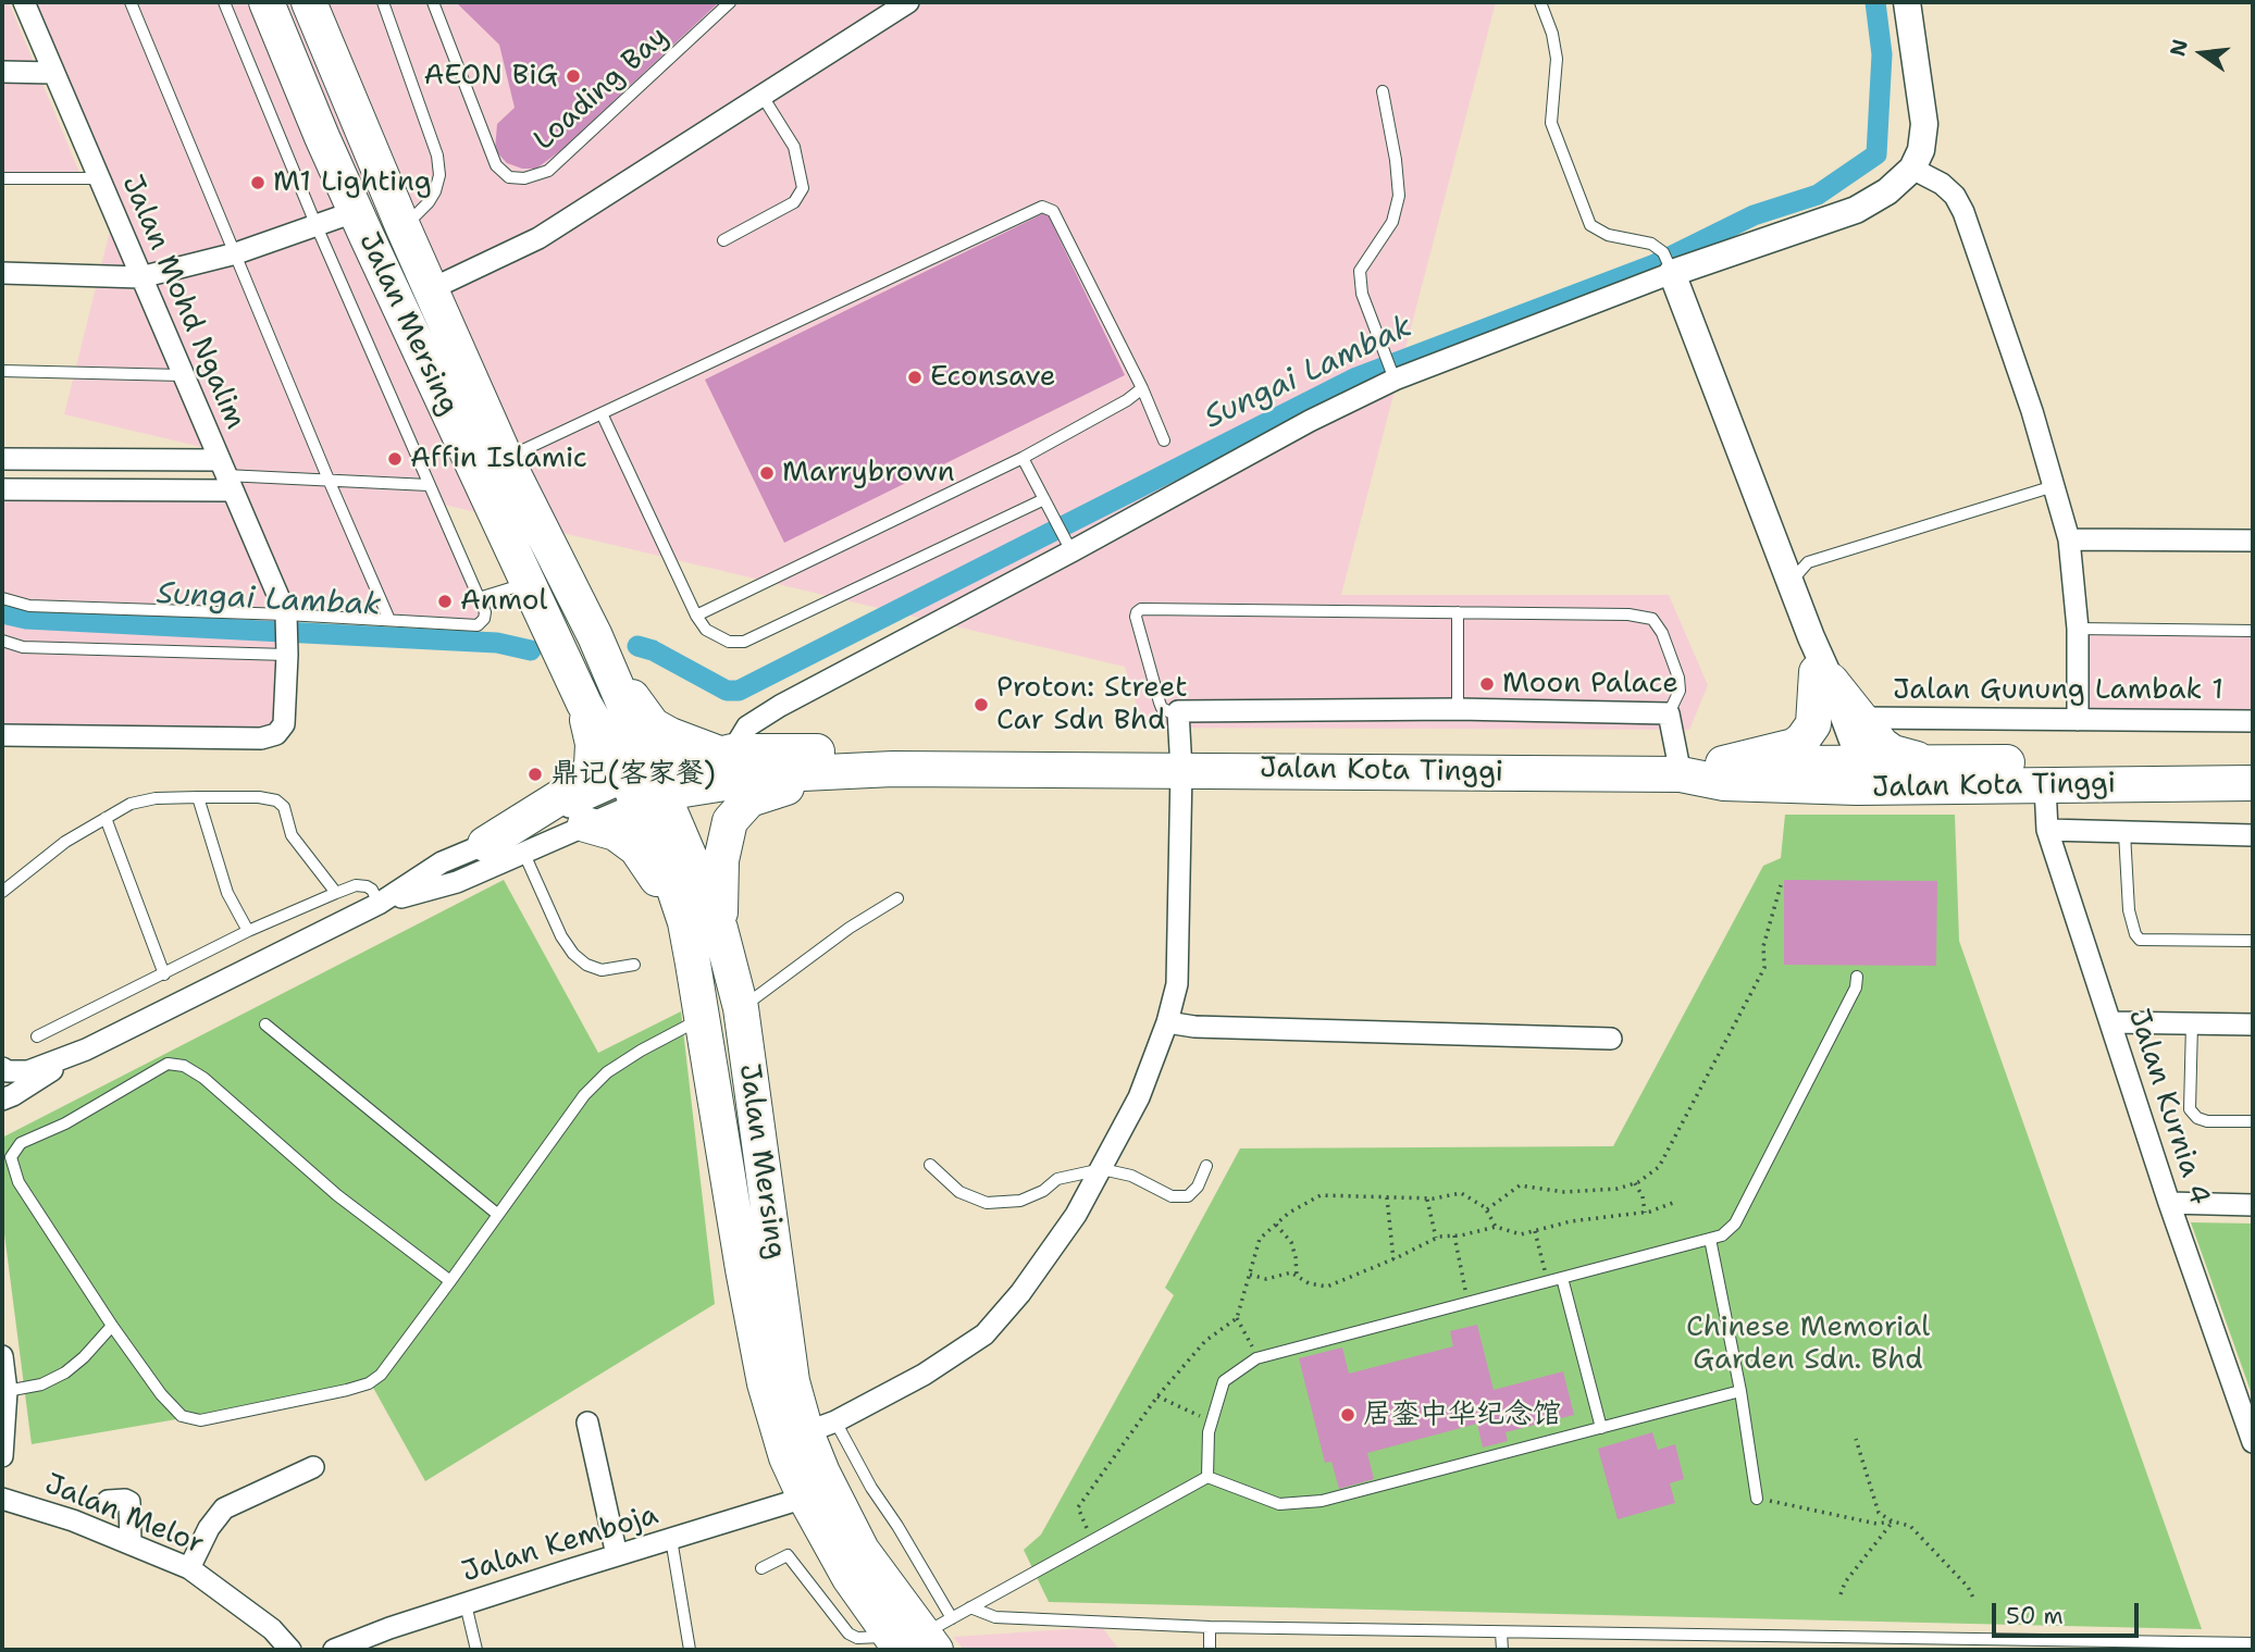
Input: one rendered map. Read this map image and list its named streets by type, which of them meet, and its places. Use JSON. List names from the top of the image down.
{
  "streets": {
    "highway": ["Jalan Mersing", "Jalan Kota Tinggi"],
    "street": [
      "Jalan Mohd Ngalim",
      "Jalan Gunung Lambak 1",
      "Jalan Kurnia 4",
      "Jalan Melor",
      "Jalan Kemboja"
    ],
    "lane": ["Loading Bay"]
  },
  "crossings": [
    ["Jalan Mersing", "Jalan Kota Tinggi"],
    ["Jalan Mersing", "Jalan Kemboja"],
    ["Jalan Kota Tinggi", "Jalan Kurnia 4"]
  ],
  "water": ["Sungai Lambak"],
  "parks": ["Chinese Memorial Garden Sdn. Bhd"],
  "places": [
    "AEON BiG",
    "M1 Lighting",
    "Econsave",
    "Affin Islamic",
    "Marrybrown",
    "Anmol",
    "Moon Palace",
    "Proton: Street Car Sdn Bhd",
    "鼎记(客家餐)",
    "居銮中华纪念馆"
  ],
  "scale_bar": "50 m",
  "north": "left"
}
